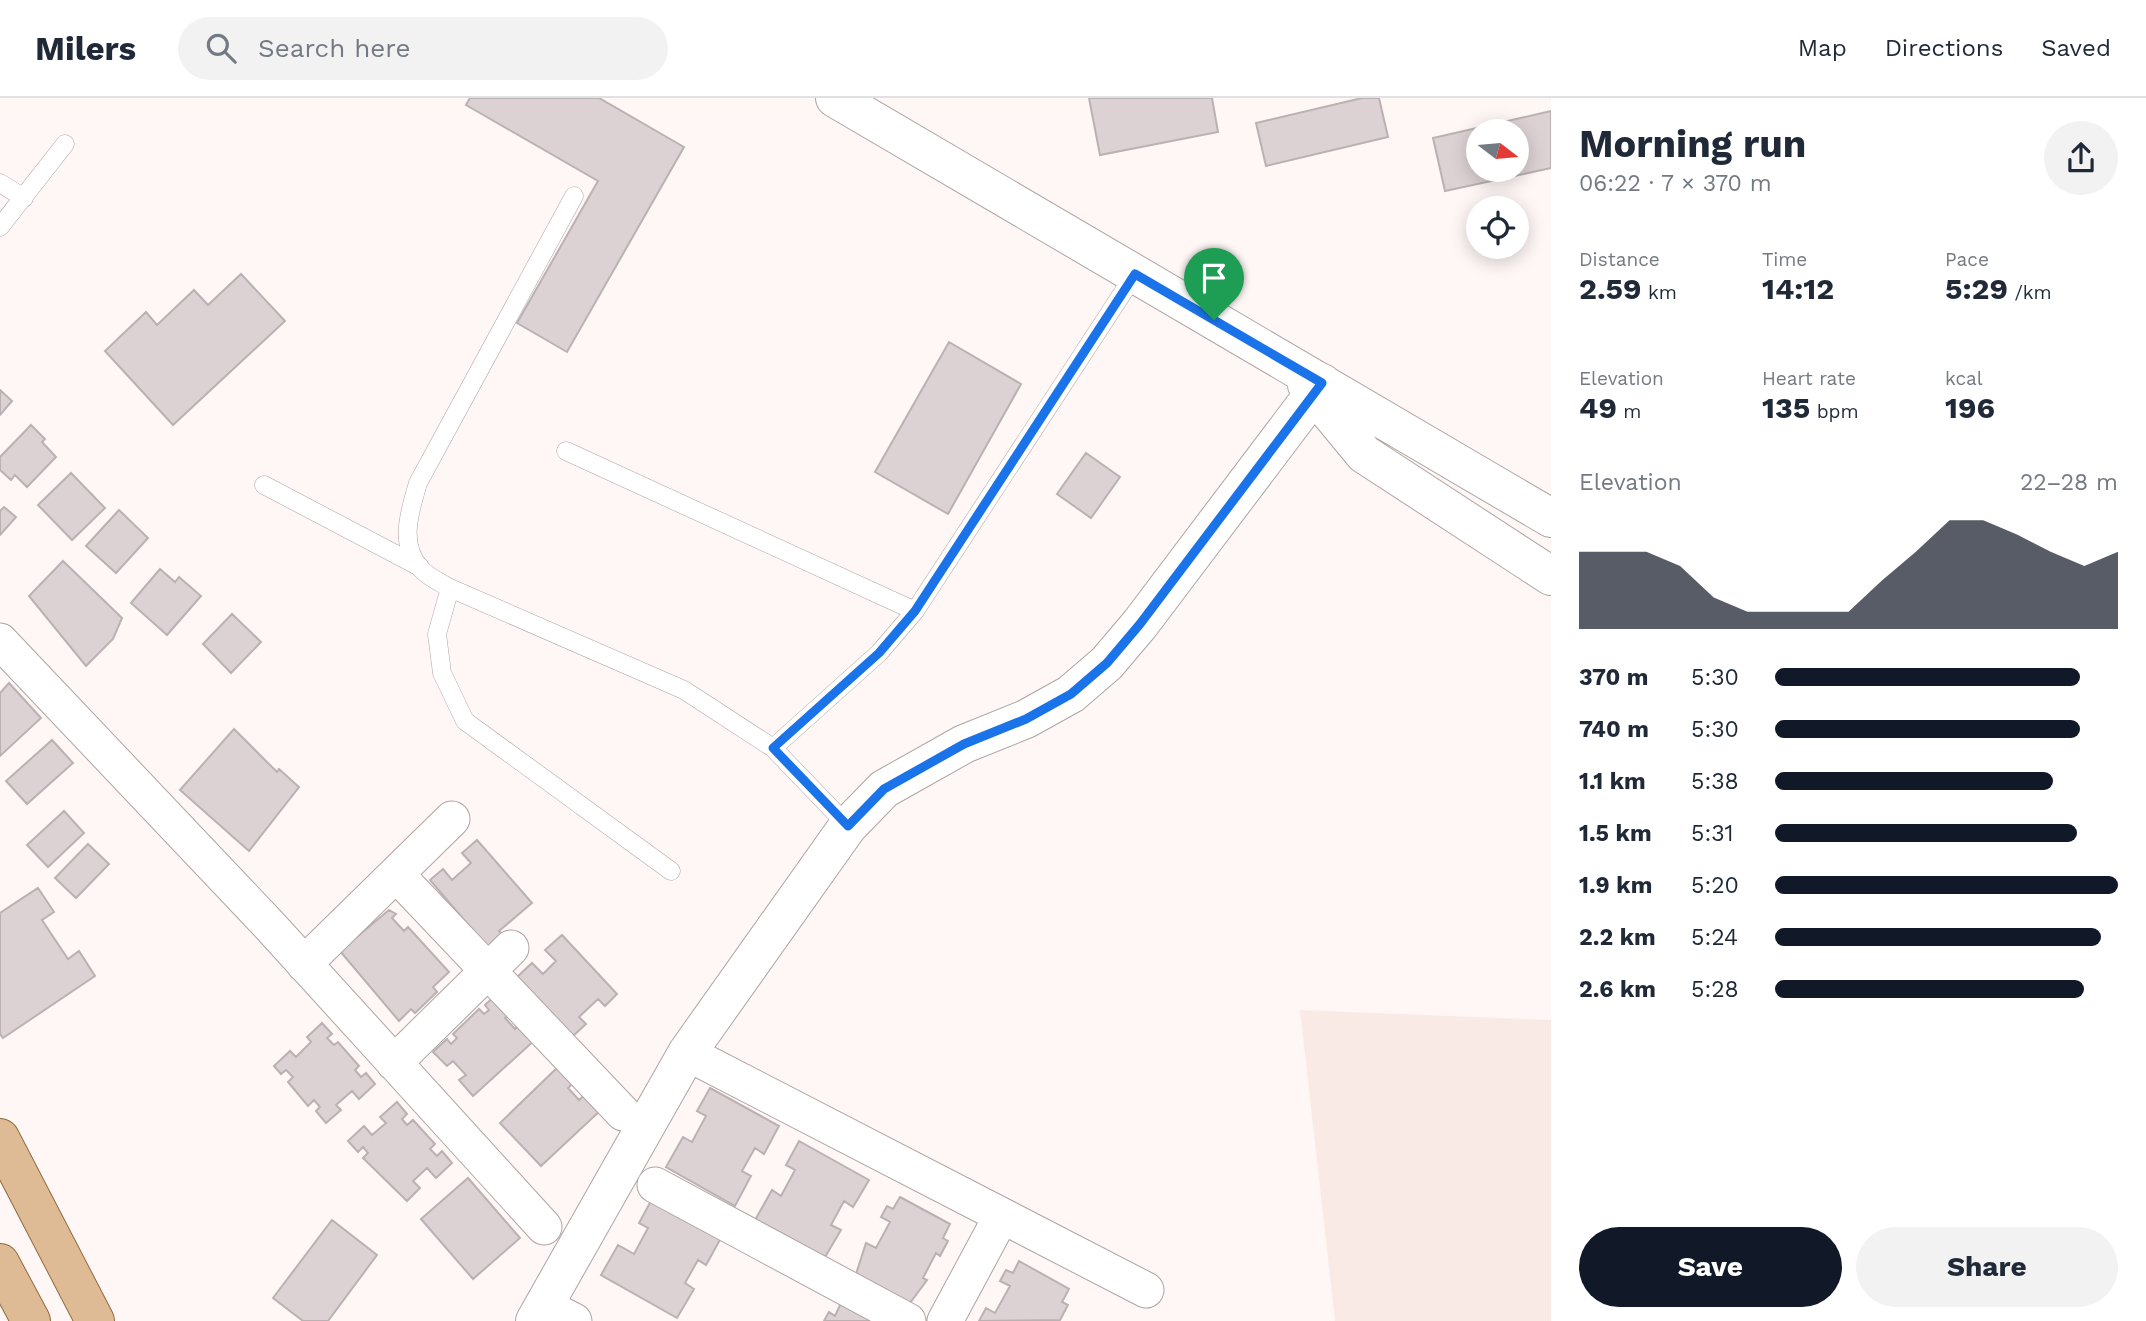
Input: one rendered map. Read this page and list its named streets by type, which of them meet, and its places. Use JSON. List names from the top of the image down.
{
  "north": "right",
  "page": {
    "header": "Milers",
    "search": "Search here",
    "nav": ["Map", "Directions", "Saved"],
    "heading": ["Morning run", "06:22 · 7 × 370 m"],
    "stats": [
      ["Distance", "2.59 km"],
      ["Time", "14:12"],
      ["Pace", "5:29 /km"],
      ["Elevation", "49 m"],
      ["Heart rate", "135 bpm"],
      ["kcal", "196"]
    ],
    "chart": ["Elevation", "22–28 m"],
    "list": [
      {
        "name": "370 m",
        "note": "5:30"
      },
      {
        "name": "740 m",
        "note": "5:30"
      },
      {
        "name": "1.1 km",
        "note": "5:38"
      },
      {
        "name": "1.5 km",
        "note": "5:31"
      },
      {
        "name": "1.9 km",
        "note": "5:20"
      },
      {
        "name": "2.2 km",
        "note": "5:24"
      },
      {
        "name": "2.6 km",
        "note": "5:28"
      }
    ],
    "buttons": ["Save", "Share"]
  }
}
